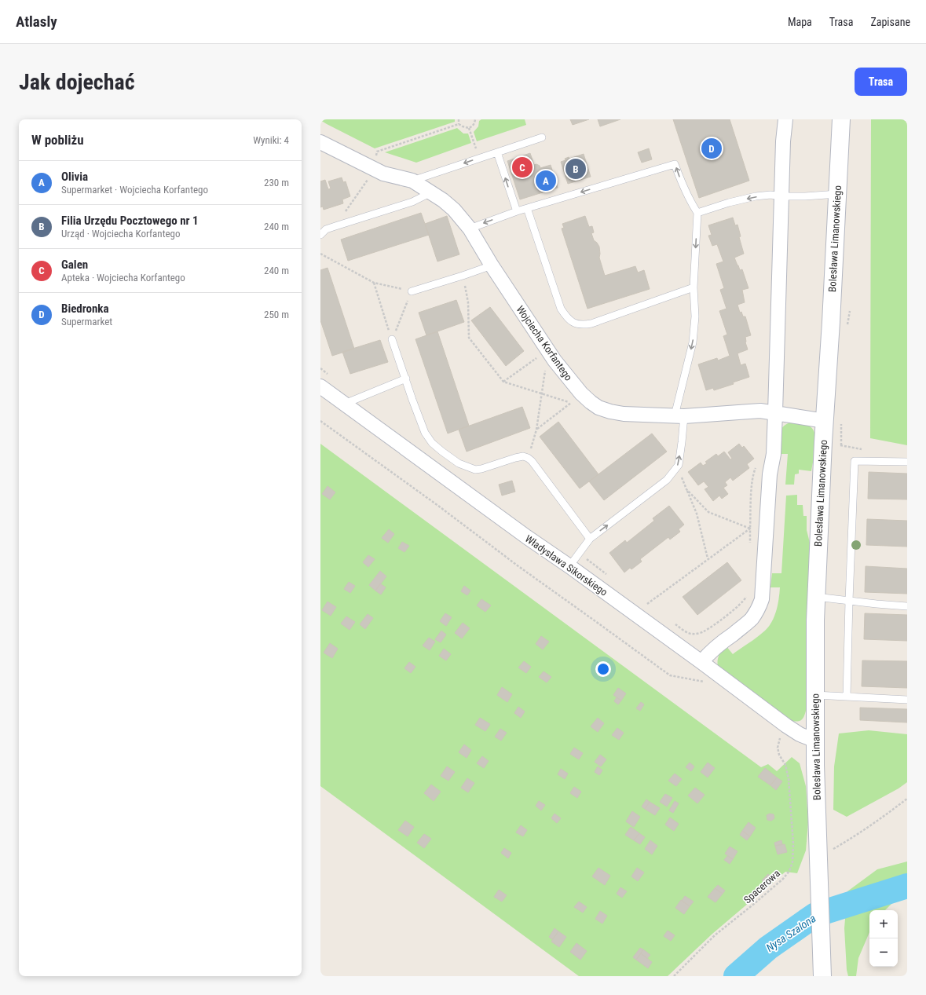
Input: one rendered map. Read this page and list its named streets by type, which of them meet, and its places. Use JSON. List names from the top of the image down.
{
  "streets": {
    "main road": ["Bolesława Limanowskiego"],
    "street": ["Wojciecha Korfantego", "Władysława Sikorskiego"],
    "path": ["Spacerowa"]
  },
  "crossings": [
    ["Bolesława Limanowskiego", "Wojciecha Korfantego"],
    ["Bolesława Limanowskiego", "Władysława Sikorskiego"],
    ["Władysława Sikorskiego", "Spacerowa"]
  ],
  "water": ["Nysa Szalona"],
  "page": {
    "header": "Atlasly",
    "nav": ["Mapa", "Trasa", "Zapisane"],
    "buttons": "Trasa",
    "title": "Jak dojechać",
    "heading": ["W pobliżu", "Wyniki: 4"],
    "pins": [
      "D",
      "C",
      "B",
      "A"
    ],
    "list": [
      {
        "mark": "A",
        "name": "Olivia",
        "note": "Supermarket · Wojciecha Korfantego",
        "value": "230 m"
      },
      {
        "mark": "B",
        "name": "Filia Urzędu Pocztowego nr 1",
        "note": "Urząd · Wojciecha Korfantego",
        "value": "240 m"
      },
      {
        "mark": "C",
        "name": "Galen",
        "note": "Apteka · Wojciecha Korfantego",
        "value": "240 m"
      },
      {
        "mark": "D",
        "name": "Biedronka",
        "note": "Supermarket",
        "value": "250 m"
      }
    ],
    "map_buttons": ["+", "−"]
  }
}
